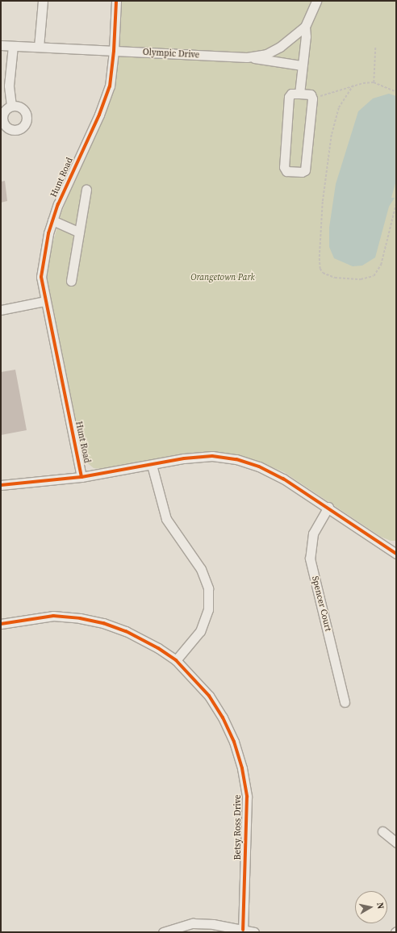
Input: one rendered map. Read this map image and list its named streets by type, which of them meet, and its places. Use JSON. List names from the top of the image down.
{
  "streets": {
    "street": [
      "Olympic Drive",
      "Hunt Road",
      "Spencer Court",
      "Betsy Ross Drive"
    ]
  },
  "crossings": [
    ["Olympic Drive", "Hunt Road"]
  ],
  "parks": ["Orangetown Park"],
  "north": "right"
}
